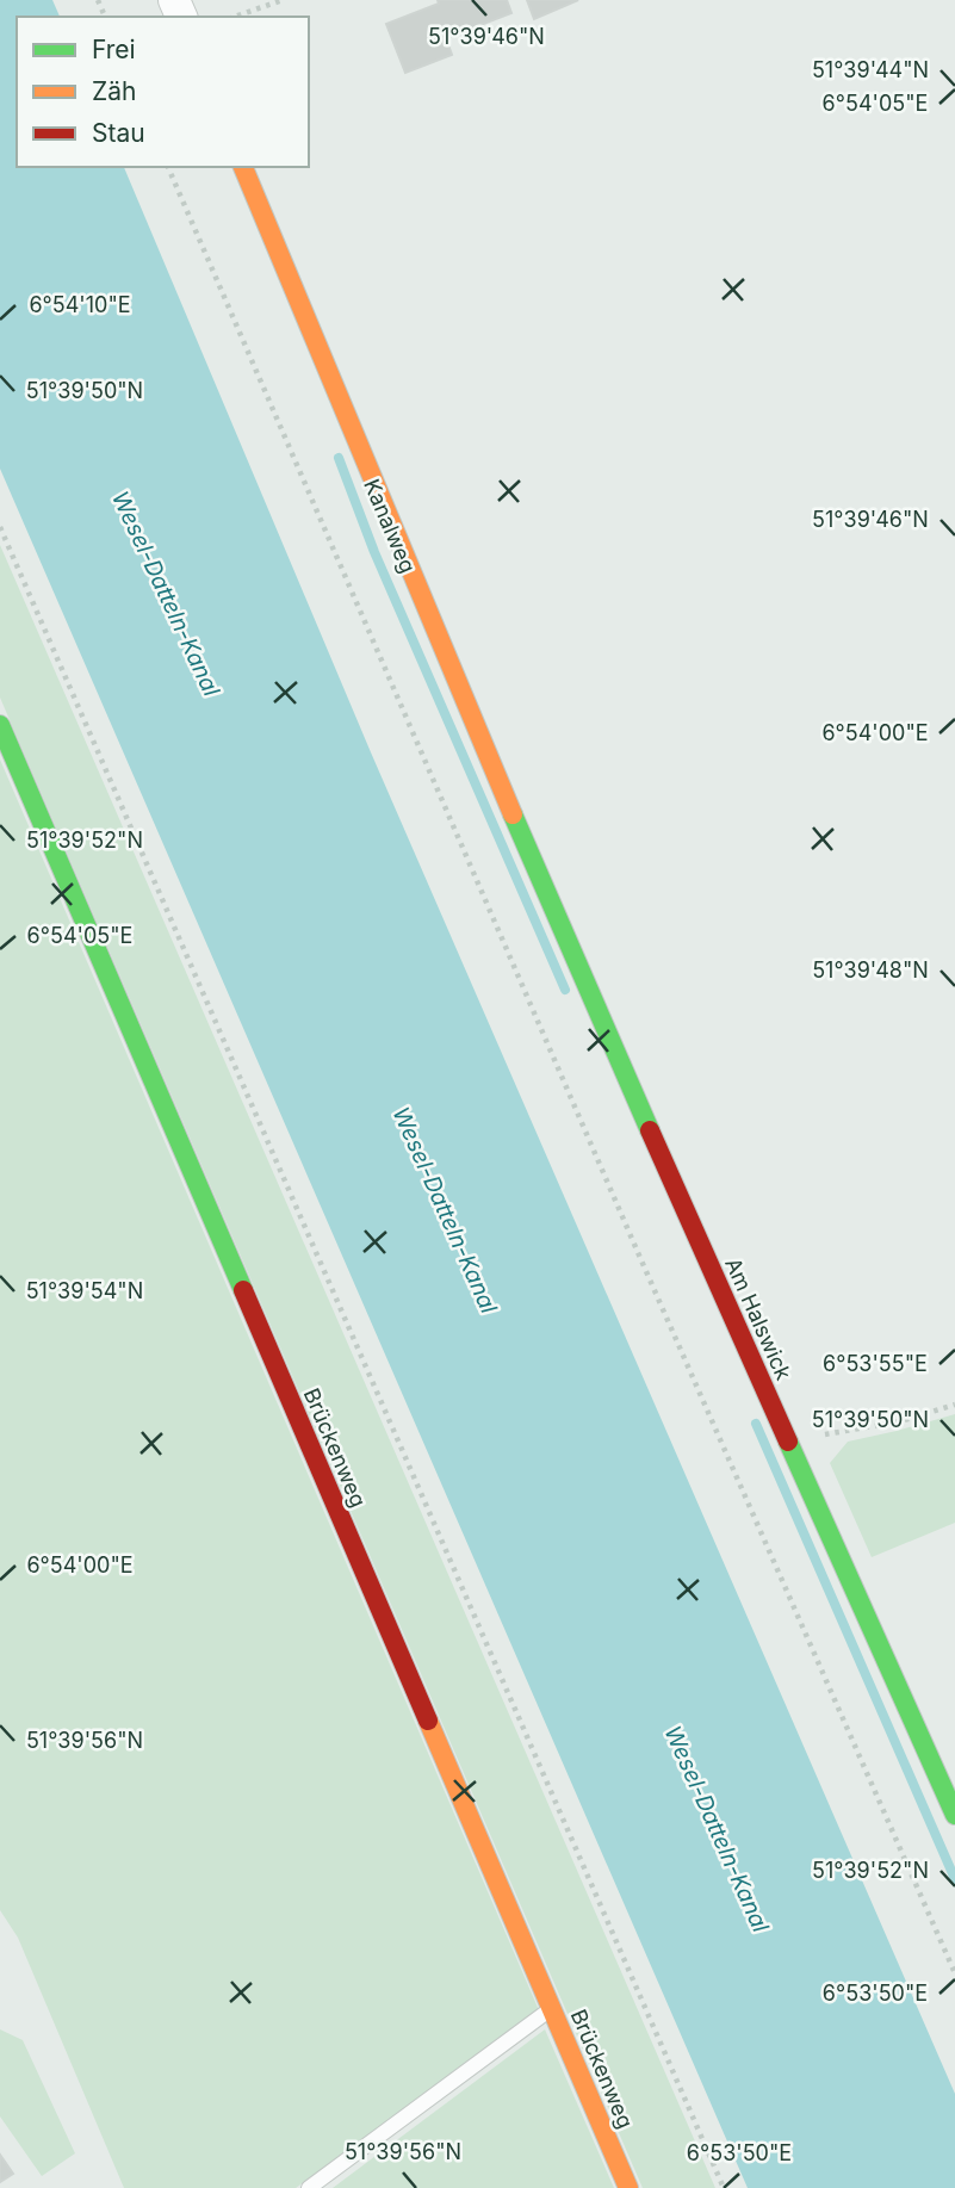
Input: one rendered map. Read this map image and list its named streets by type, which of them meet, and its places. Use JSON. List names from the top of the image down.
{
  "streets": {
    "street": ["Kanalweg", "Am Halswick", "Brückenweg"]
  },
  "crossings": [
    ["Kanalweg", "Am Halswick"]
  ],
  "water": ["Wesel-Datteln-Kanal"],
  "legend": ["Frei", "Zäh", "Stau"],
  "coordinates": [
    "51°39'46\"N",
    "51°39'44\"N",
    "6°54'05\"E",
    "6°54'10\"E",
    "51°39'50\"N",
    "6°54'00\"E",
    "51°39'52\"N",
    "51°39'48\"N",
    "51°39'54\"N",
    "6°53'55\"E",
    "51°39'56\"N",
    "6°53'50\"E"
  ]
}
